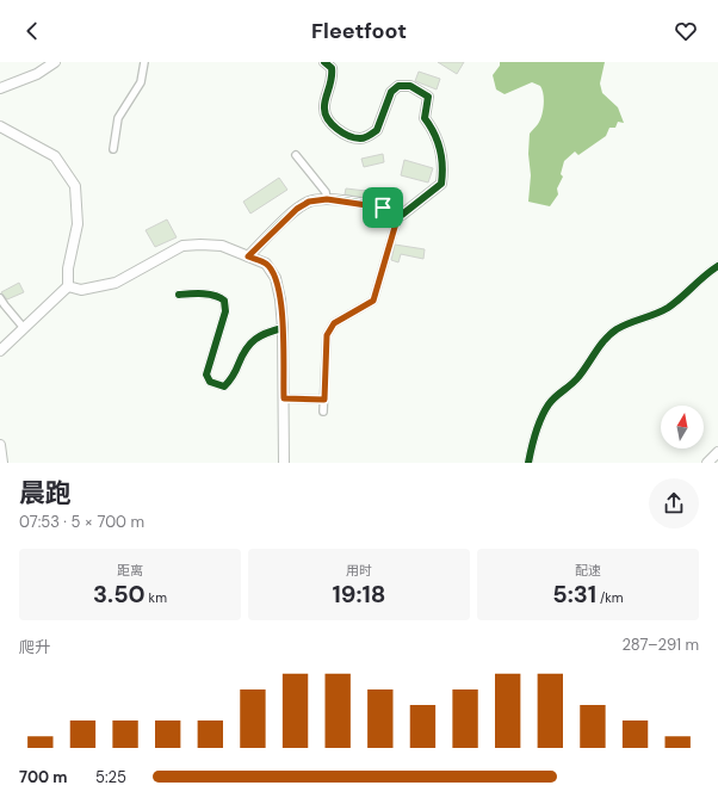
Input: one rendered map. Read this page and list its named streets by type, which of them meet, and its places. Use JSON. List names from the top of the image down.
{
  "north": "top",
  "page": {
    "header": "Fleetfoot",
    "heading": ["晨跑", "07:53 · 5 × 700 m"],
    "stats": [
      ["距离", "3.50 km"],
      ["用时", "19:18"],
      ["配速", "5:31 /km"]
    ],
    "chart": ["爬升", "287–291 m"],
    "list": [
      {
        "name": "700 m",
        "note": "5:25"
      }
    ]
  }
}
